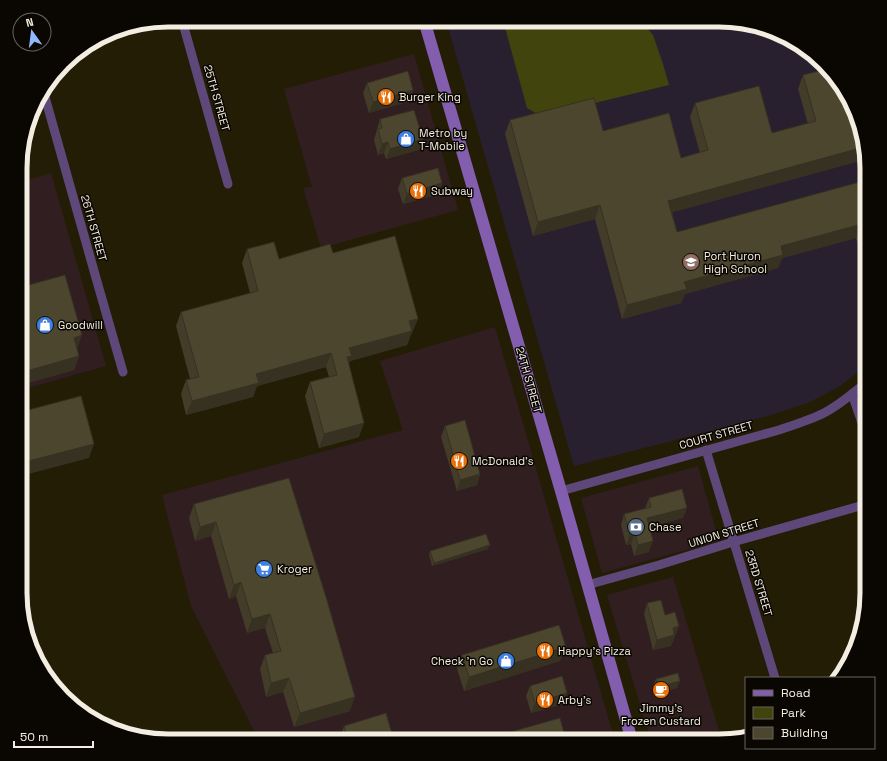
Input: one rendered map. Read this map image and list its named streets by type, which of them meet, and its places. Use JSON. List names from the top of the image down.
{
  "streets": {
    "street": [
      "25TH STREET",
      "26TH STREET",
      "24TH STREET",
      "COURT STREET",
      "UNION STREET",
      "23RD STREET"
    ]
  },
  "crossings": [
    ["24TH STREET", "COURT STREET"],
    ["24TH STREET", "UNION STREET"],
    ["COURT STREET", "23RD STREET"],
    ["UNION STREET", "23RD STREET"]
  ],
  "places": {
    "restaurant": [
      "Burger King",
      "Subway",
      "McDonald's",
      "Happy's Pizza",
      "Arby's"
    ],
    "shop": ["Metro by T-Mobile", "Goodwill", "Check 'n Go"],
    "school or university": ["Port Huron High School"],
    "bank": ["Chase"],
    "supermarket": ["Kroger"],
    "cafe": ["Jimmy's Frozen Custard"]
  },
  "legend": ["Road", "Park", "Building"],
  "scale_bar": "50 m",
  "north": "top"
}
